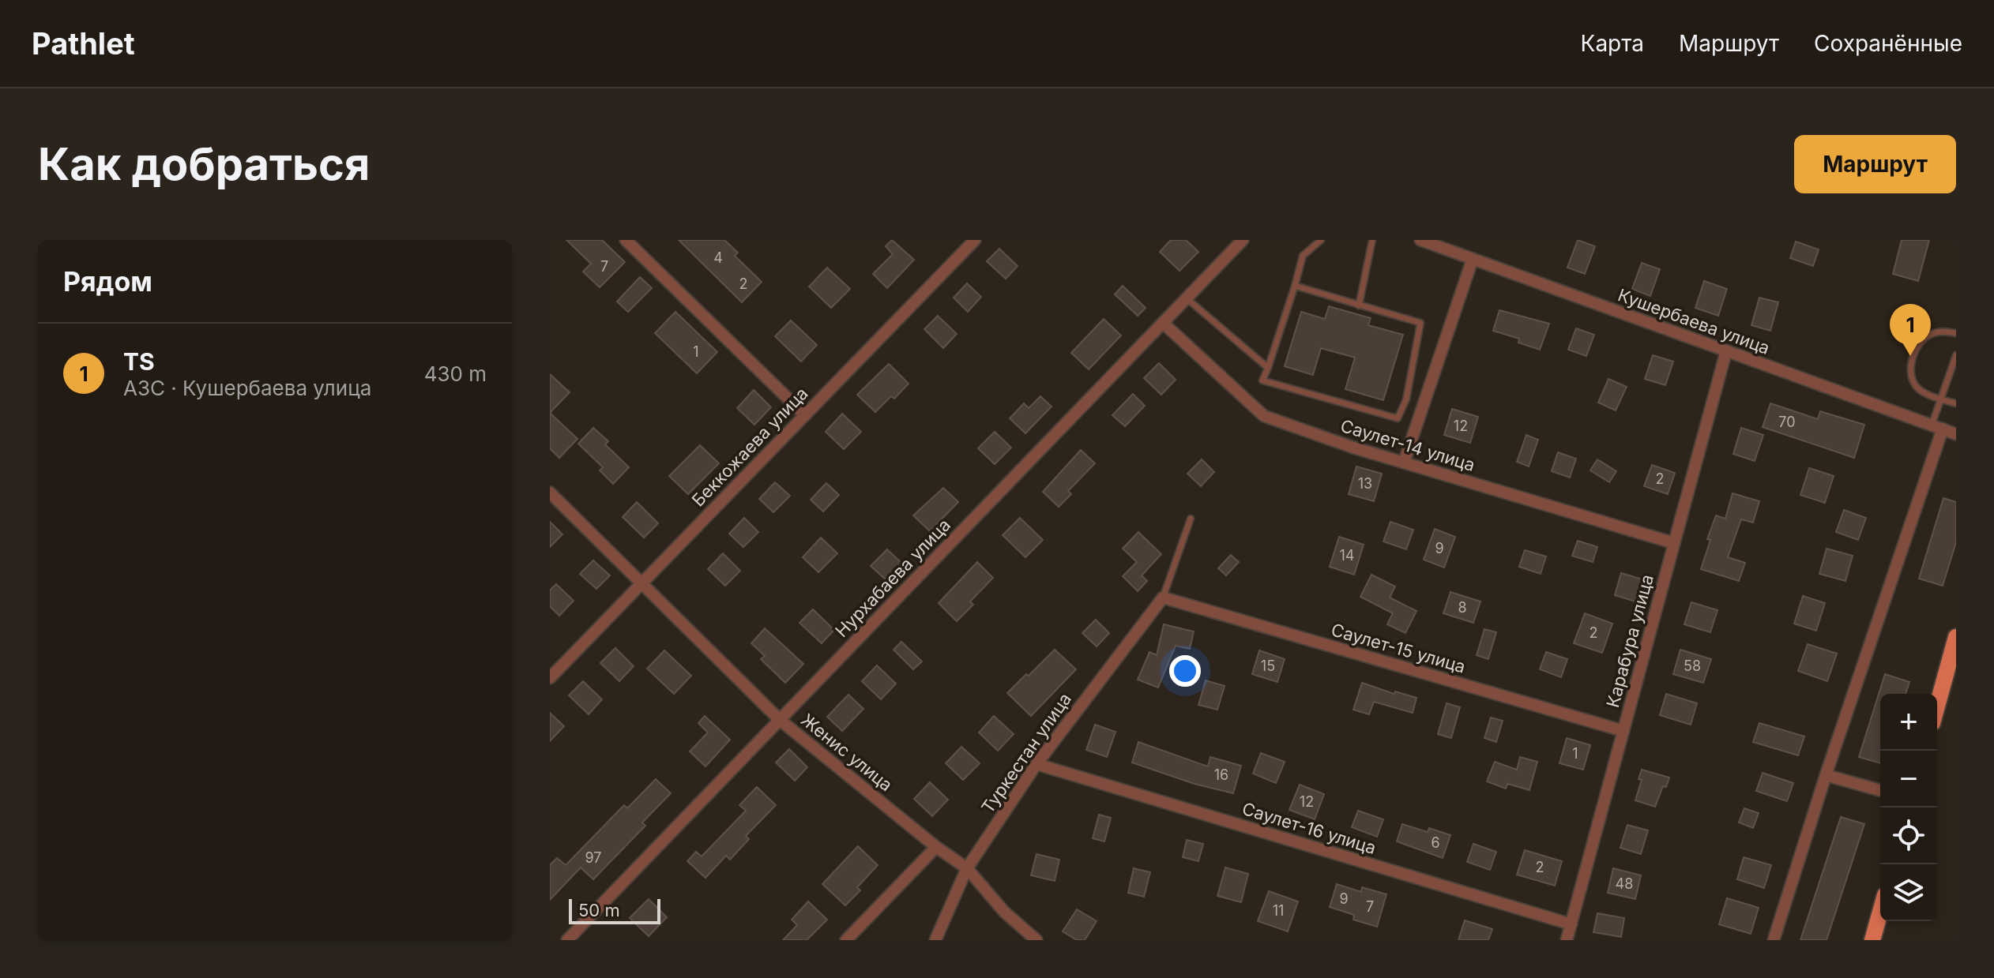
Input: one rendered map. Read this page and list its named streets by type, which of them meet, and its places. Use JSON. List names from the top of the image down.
{
  "streets": {
    "street": [
      "Кушербаева улица",
      "Саулет-14 улица",
      "Беккожаева улица",
      "Нурхабаева улица",
      "Карабура улица",
      "Саулет-15 улица",
      "Женис улица",
      "Туркестан улица",
      "Саулет-16 улица"
    ]
  },
  "crossings": [
    ["Кушербаева улица", "Карабура улица"],
    ["Саулет-14 улица", "Нурхабаева улица"],
    ["Саулет-14 улица", "Карабура улица"],
    ["Беккожаева улица", "Женис улица"],
    ["Нурхабаева улица", "Женис улица"],
    ["Карабура улица", "Саулет-15 улица"],
    ["Карабура улица", "Саулет-16 улица"],
    ["Саулет-15 улица", "Туркестан улица"],
    ["Женис улица", "Туркестан улица"],
    ["Туркестан улица", "Саулет-16 улица"]
  ],
  "house_numbers": [
    "4",
    "7",
    "2",
    "1",
    "70",
    "12",
    "2",
    "13",
    "9",
    "14",
    "8",
    "2",
    "15",
    "58",
    "1",
    "16",
    "12",
    "6",
    "97",
    "2",
    "48",
    "9",
    "7",
    "11"
  ],
  "scale_bar": "50 m",
  "page": {
    "header": "Pathlet",
    "nav": ["Карта", "Маршрут", "Сохранённые"],
    "buttons": "Маршрут",
    "title": "Как добраться",
    "heading": "Рядом",
    "pins": "1",
    "list": [
      {
        "mark": "1",
        "name": "TS",
        "note": "АЗС · Кушербаева улица",
        "value": "430 m"
      }
    ],
    "map_buttons": ["+", "−"],
    "scale": "50 m"
  }
}
